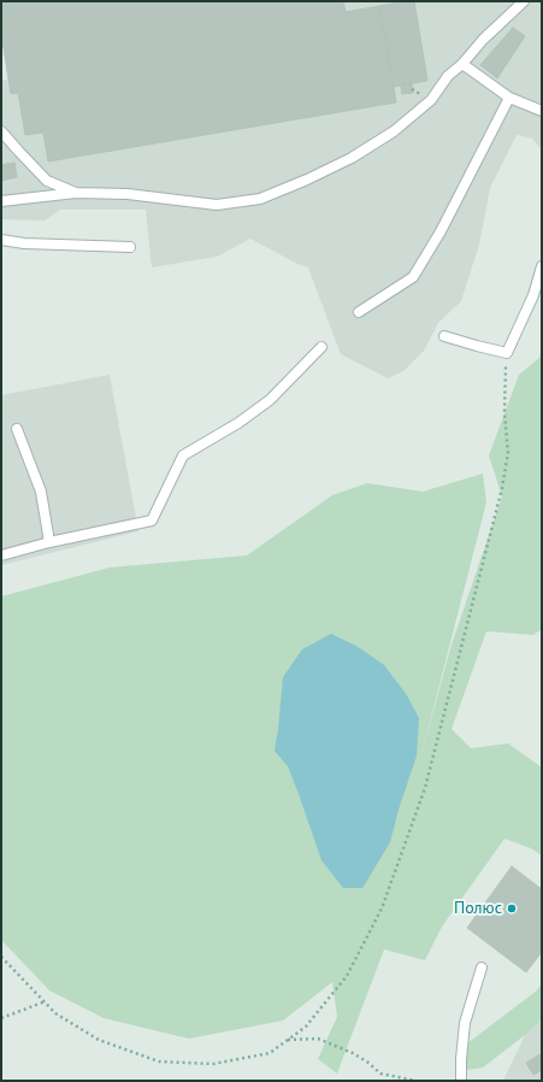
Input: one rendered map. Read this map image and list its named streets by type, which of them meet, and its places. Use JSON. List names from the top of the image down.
{
  "places": ["Полюс"]
}
